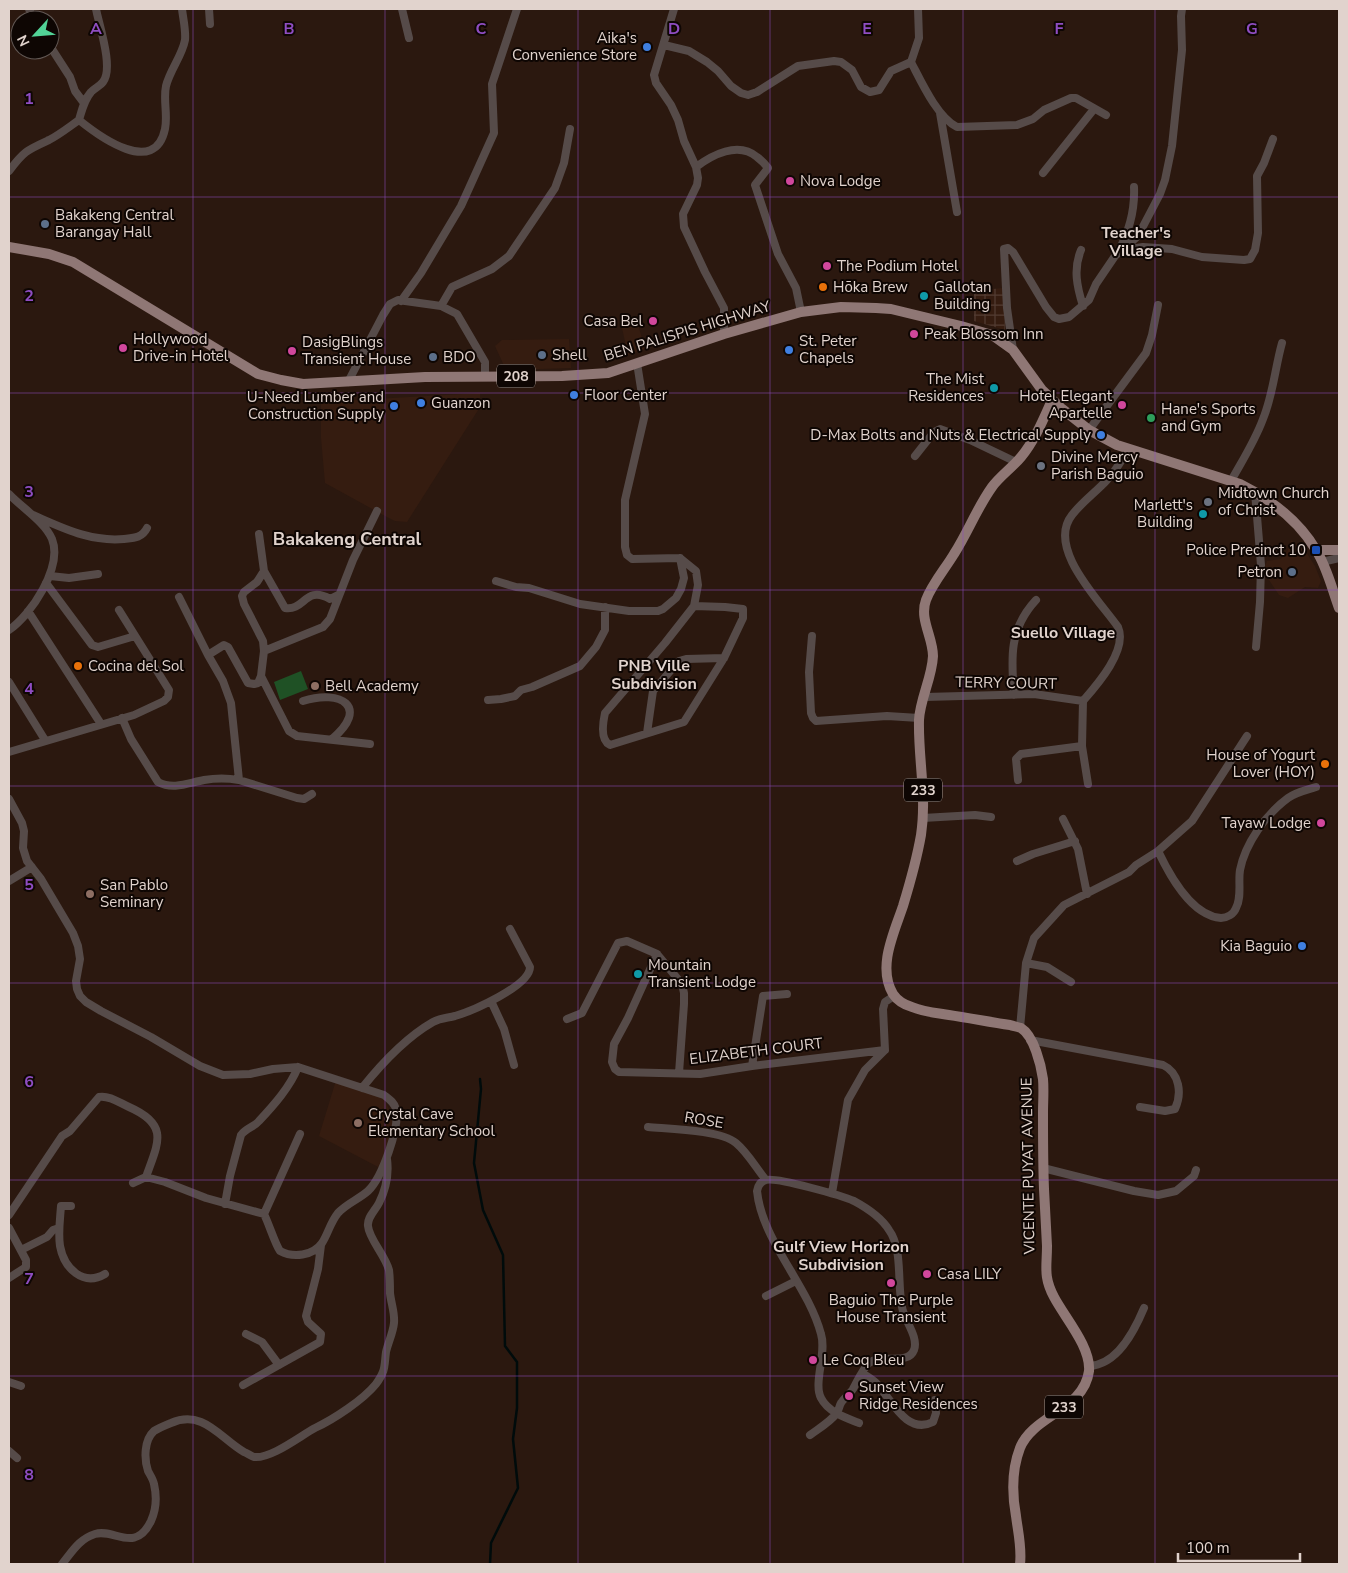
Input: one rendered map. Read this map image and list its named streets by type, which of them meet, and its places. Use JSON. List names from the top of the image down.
{
  "streets": {
    "main road": [
      "BEN PALISPIS HIGHWAY",
      "208",
      "233",
      "VICENTE PUYAT AVENUE"
    ],
    "street": ["TERRY COURT", "ELIZABETH COURT", "ROSE"]
  },
  "crossings": [
    ["BEN PALISPIS HIGHWAY", "208"],
    ["BEN PALISPIS HIGHWAY", "233"],
    ["TERRY COURT", "233"],
    ["233", "VICENTE PUYAT AVENUE"]
  ],
  "districts": [
    "Teacher's Village",
    "Bakakeng Central",
    "Suello Village",
    "PNB Ville Subdivision",
    "Gulf View Horizon Subdivision"
  ],
  "places": {
    "other": [
      "Aika's Convenience Store",
      "Nova Lodge",
      "Bakakeng Central Barangay Hall",
      "The Podium Hotel",
      "Hōka Brew",
      "Gallotan Building",
      "Casa Bel",
      "Peak Blossom Inn",
      "Hollywood Drive-in Hotel",
      "St. Peter Chapels",
      "DasigBlings Transient House",
      "Shell",
      "BDO",
      "The Mist Residences",
      "Floor Center",
      "Guanzon",
      "Hotel Elegant Apartelle",
      "U-Need Lumber and Construction Supply",
      "Hane's Sports and Gym",
      "D-Max Bolts and Nuts & Electrical Supply",
      "Divine Mercy Parish Baguio",
      "Midtown Church of Christ",
      "Marlett's Building",
      "Petron",
      "Cocina del Sol",
      "Bell Academy",
      "House of Yogurt Lover (HOY)",
      "Tayaw Lodge",
      "San Pablo Seminary",
      "Kia Baguio",
      "Mountain Transient Lodge",
      "Crystal Cave Elementary School",
      "Casa LILY",
      "Baguio The Purple House Transient",
      "Le Coq Bleu",
      "Sunset View Ridge Residences"
    ],
    "transit": ["Police Precinct 10"]
  },
  "scale_bar": "100 m",
  "north": "bottom left",
  "grid": {
    "columns": [
      "A",
      "B",
      "C",
      "D",
      "E",
      "F",
      "G"
    ],
    "rows": [
      "1",
      "2",
      "3",
      "4",
      "5",
      "6",
      "7",
      "8"
    ]
  }
}
